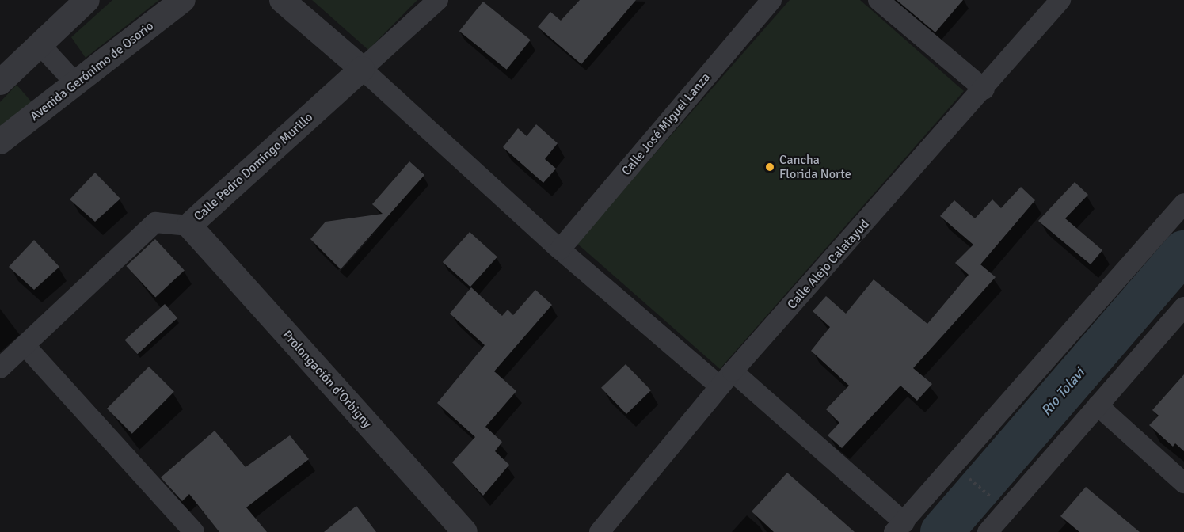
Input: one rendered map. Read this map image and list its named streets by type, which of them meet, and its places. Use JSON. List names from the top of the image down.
{
  "streets": {
    "street": [
      "Avenida Gerónimo de Osorio",
      "Calle José Miguel Lanza",
      "Calle Pedro Domingo Murillo",
      "Calle Alejo Calatayud",
      "Prolongación d'Orbigny"
    ]
  },
  "crossings": [
    ["Calle Pedro Domingo Murillo", "Prolongación d'Orbigny"]
  ],
  "water": ["Río Tolavi"],
  "places": ["Cancha Florida Norte"]
}
